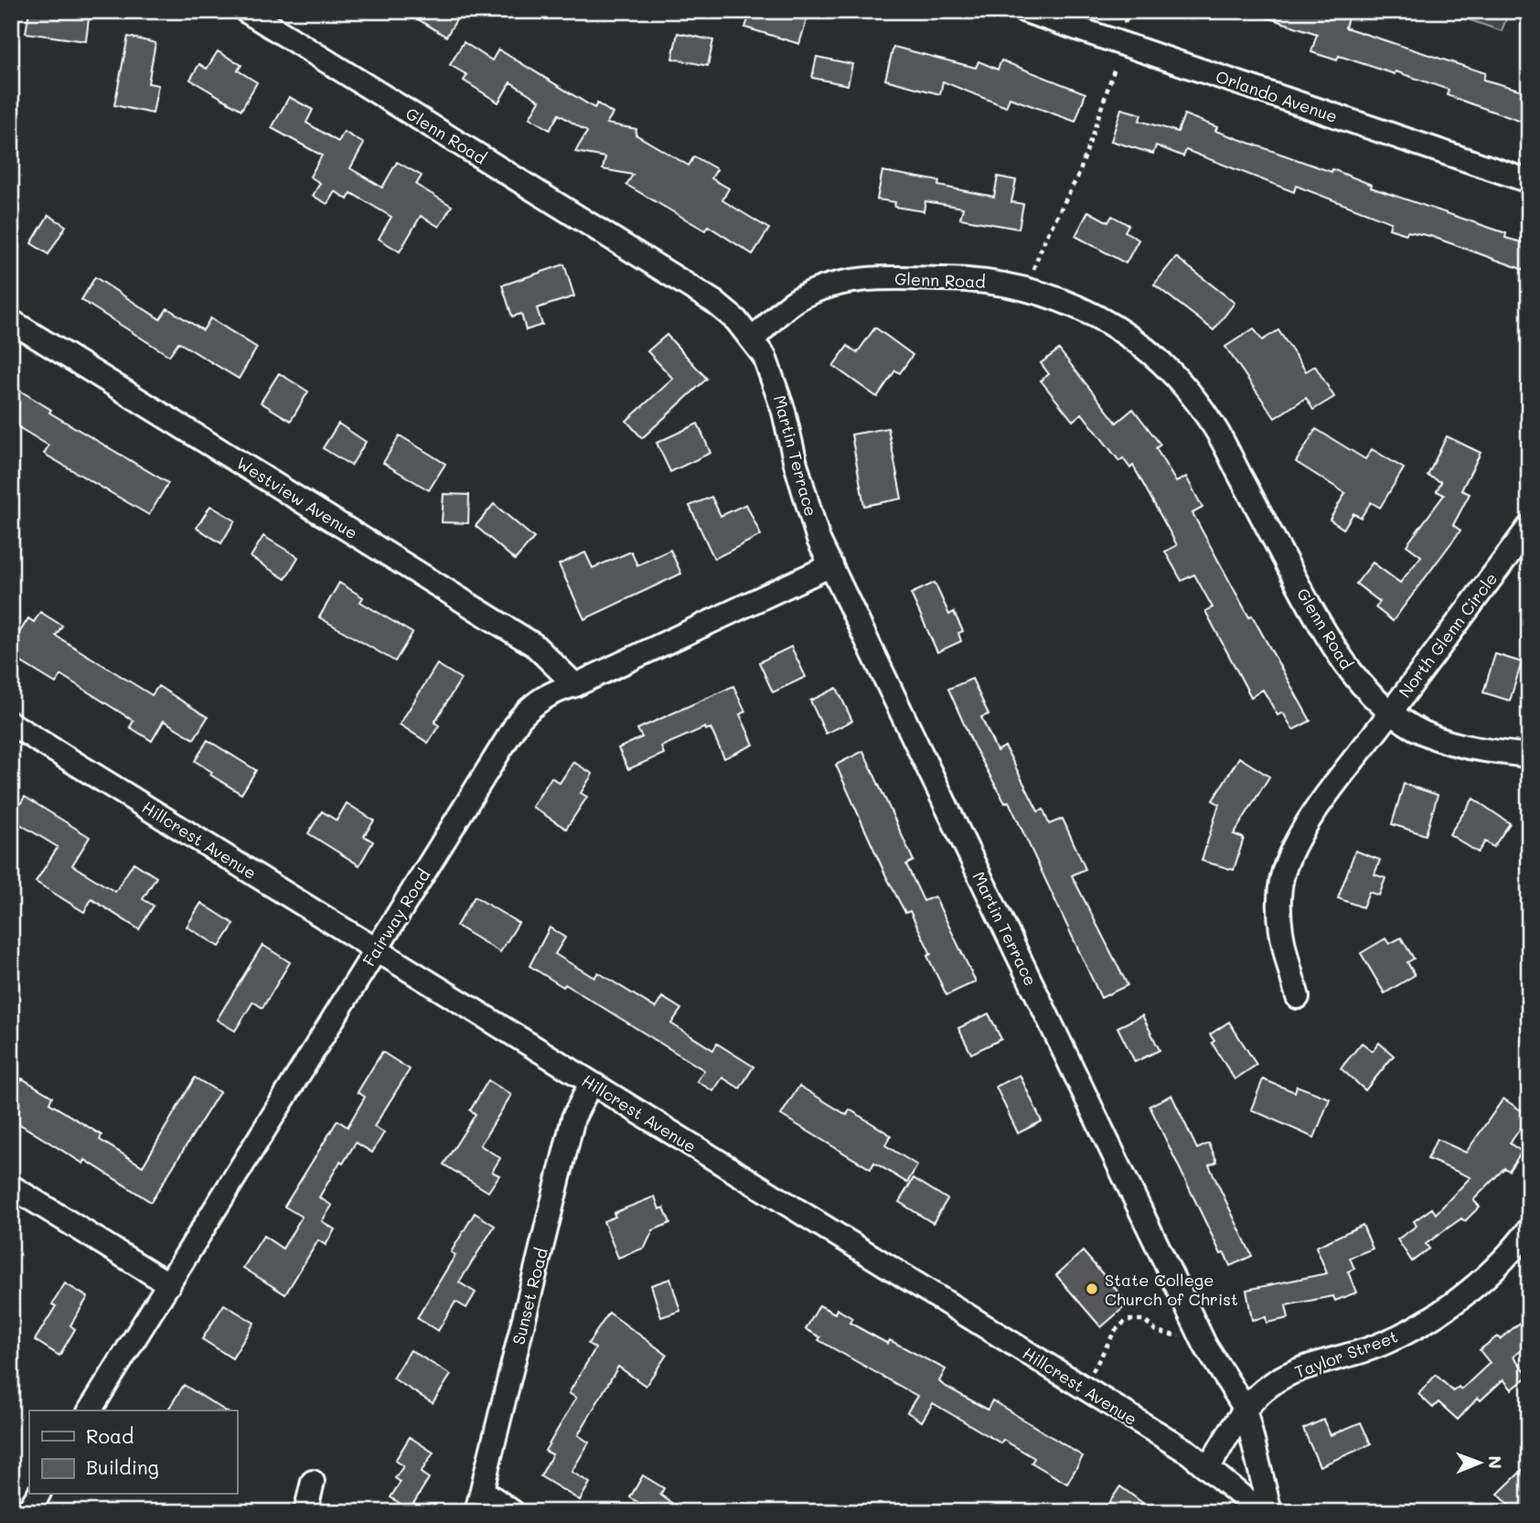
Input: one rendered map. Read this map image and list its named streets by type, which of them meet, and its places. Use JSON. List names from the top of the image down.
{
  "streets": {
    "street": [
      "Orlando Avenue",
      "Glenn Road",
      "Martin Terrace",
      "Westview Avenue",
      "North Glenn Circle",
      "Hillcrest Avenue",
      "Fairway Road",
      "Sunset Road",
      "Taylor Street"
    ]
  },
  "crossings": [
    ["Glenn Road", "Martin Terrace"],
    ["Glenn Road", "North Glenn Circle"],
    ["Martin Terrace", "Fairway Road"],
    ["Martin Terrace", "Taylor Street"],
    ["Westview Avenue", "Fairway Road"],
    ["Hillcrest Avenue", "Fairway Road"],
    ["Hillcrest Avenue", "Sunset Road"],
    ["Hillcrest Avenue", "Taylor Street"]
  ],
  "places": ["State College Church of Christ"],
  "legend": ["Road", "Building"],
  "north": "right"
}
